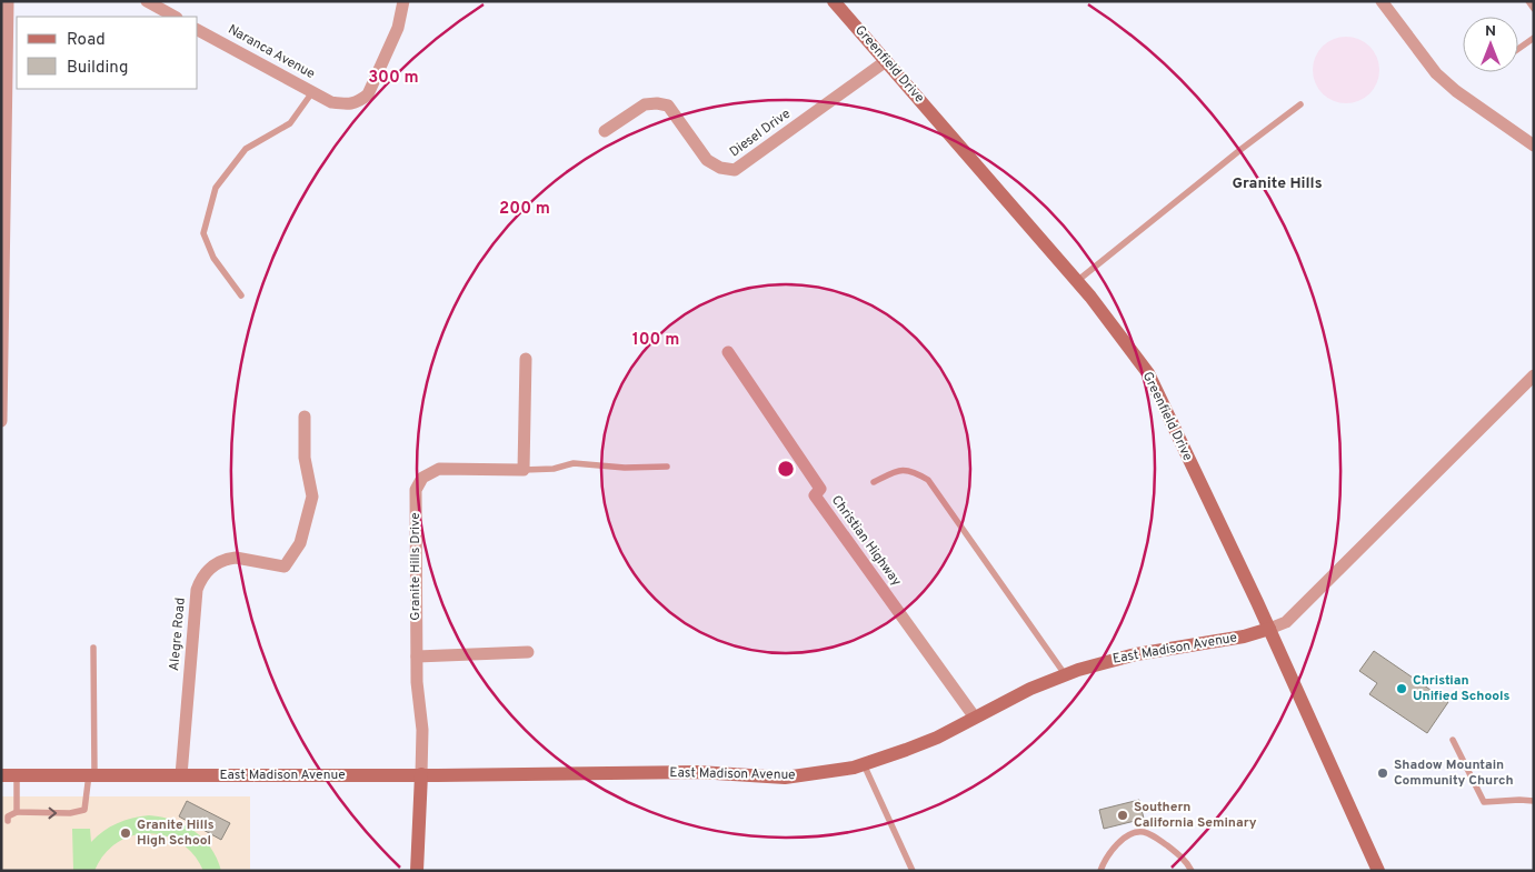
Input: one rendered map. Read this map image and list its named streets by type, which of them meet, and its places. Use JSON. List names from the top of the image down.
{
  "streets": {
    "street": [
      "Naranca Avenue",
      "Greenfield Drive",
      "Diesel Drive",
      "Christian Highway",
      "Granite Hills Drive",
      "Alegre Road",
      "East Madison Avenue"
    ]
  },
  "crossings": [
    ["Greenfield Drive", "Diesel Drive"],
    ["Greenfield Drive", "East Madison Avenue"],
    ["Christian Highway", "East Madison Avenue"],
    ["Granite Hills Drive", "East Madison Avenue"],
    ["Alegre Road", "East Madison Avenue"]
  ],
  "districts": ["Granite Hills"],
  "places": [
    "Christian Unified Schools",
    "Shadow Mountain Community Church",
    "Southern California Seminary",
    "Granite Hills High School"
  ],
  "legend": ["Road", "Building"],
  "north": "top",
  "rings": ["300 m", "200 m", "100 m"]
}
